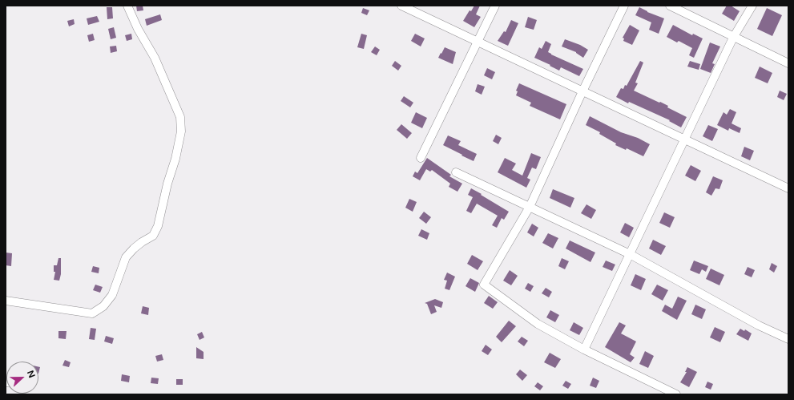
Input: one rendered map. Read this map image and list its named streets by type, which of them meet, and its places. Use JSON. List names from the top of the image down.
{
  "north": "right"
}
